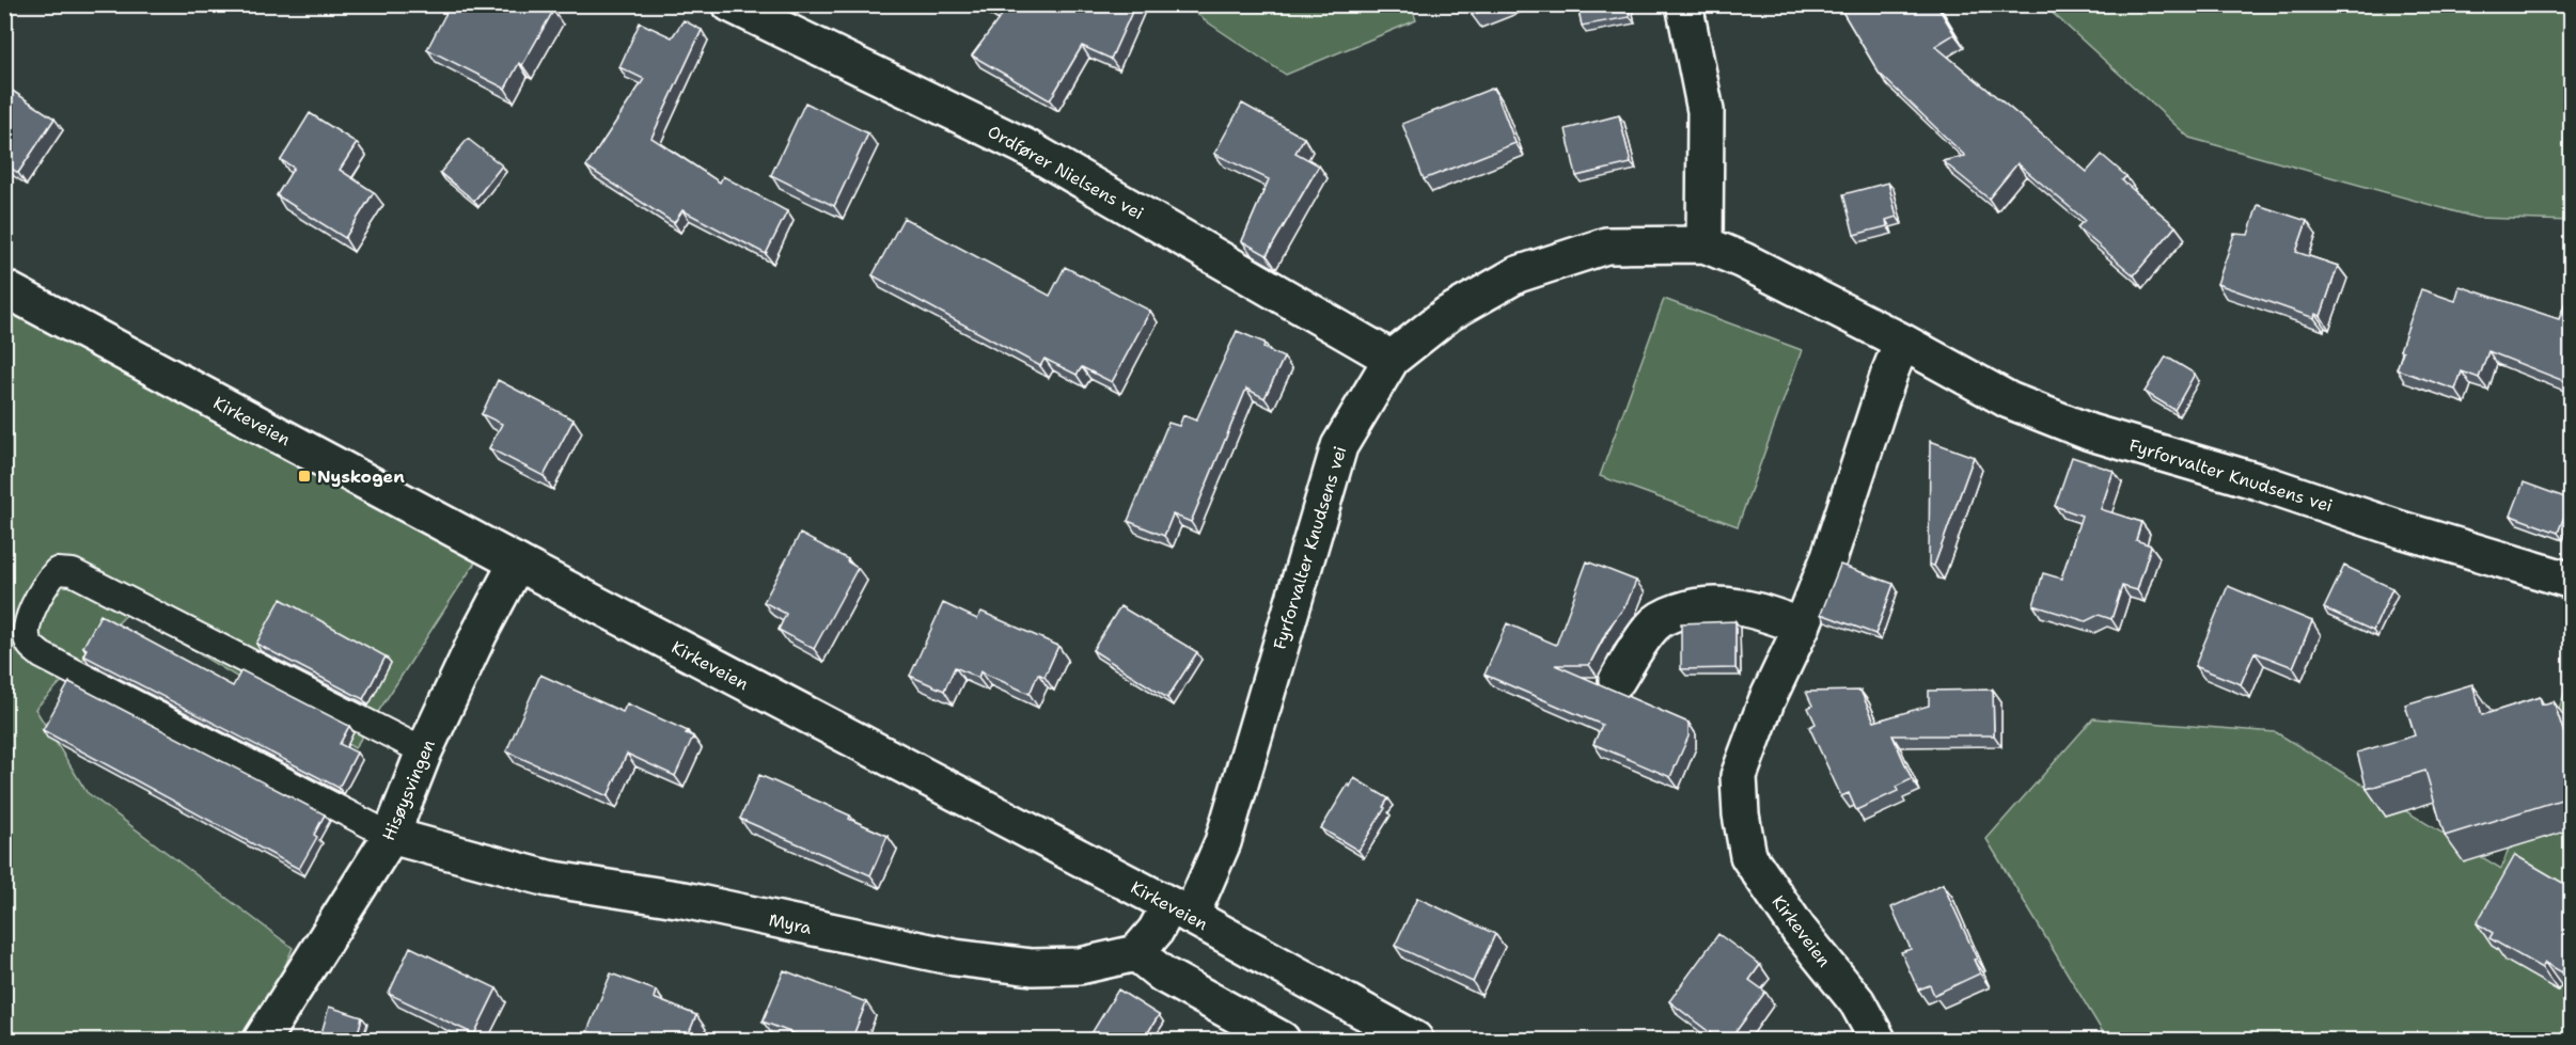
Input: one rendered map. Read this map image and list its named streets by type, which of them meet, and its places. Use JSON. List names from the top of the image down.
{
  "streets": {
    "street": [
      "Ordfører Nielsens vei",
      "Kirkeveien",
      "Fyrforvalter Knudsens vei",
      "Hisøysvingen",
      "Myra"
    ]
  },
  "crossings": [
    ["Ordfører Nielsens vei", "Fyrforvalter Knudsens vei"],
    ["Kirkeveien", "Fyrforvalter Knudsens vei"],
    ["Kirkeveien", "Hisøysvingen"],
    ["Hisøysvingen", "Myra"]
  ],
  "places": {
    "transit": ["Nyskogen"]
  }
}
